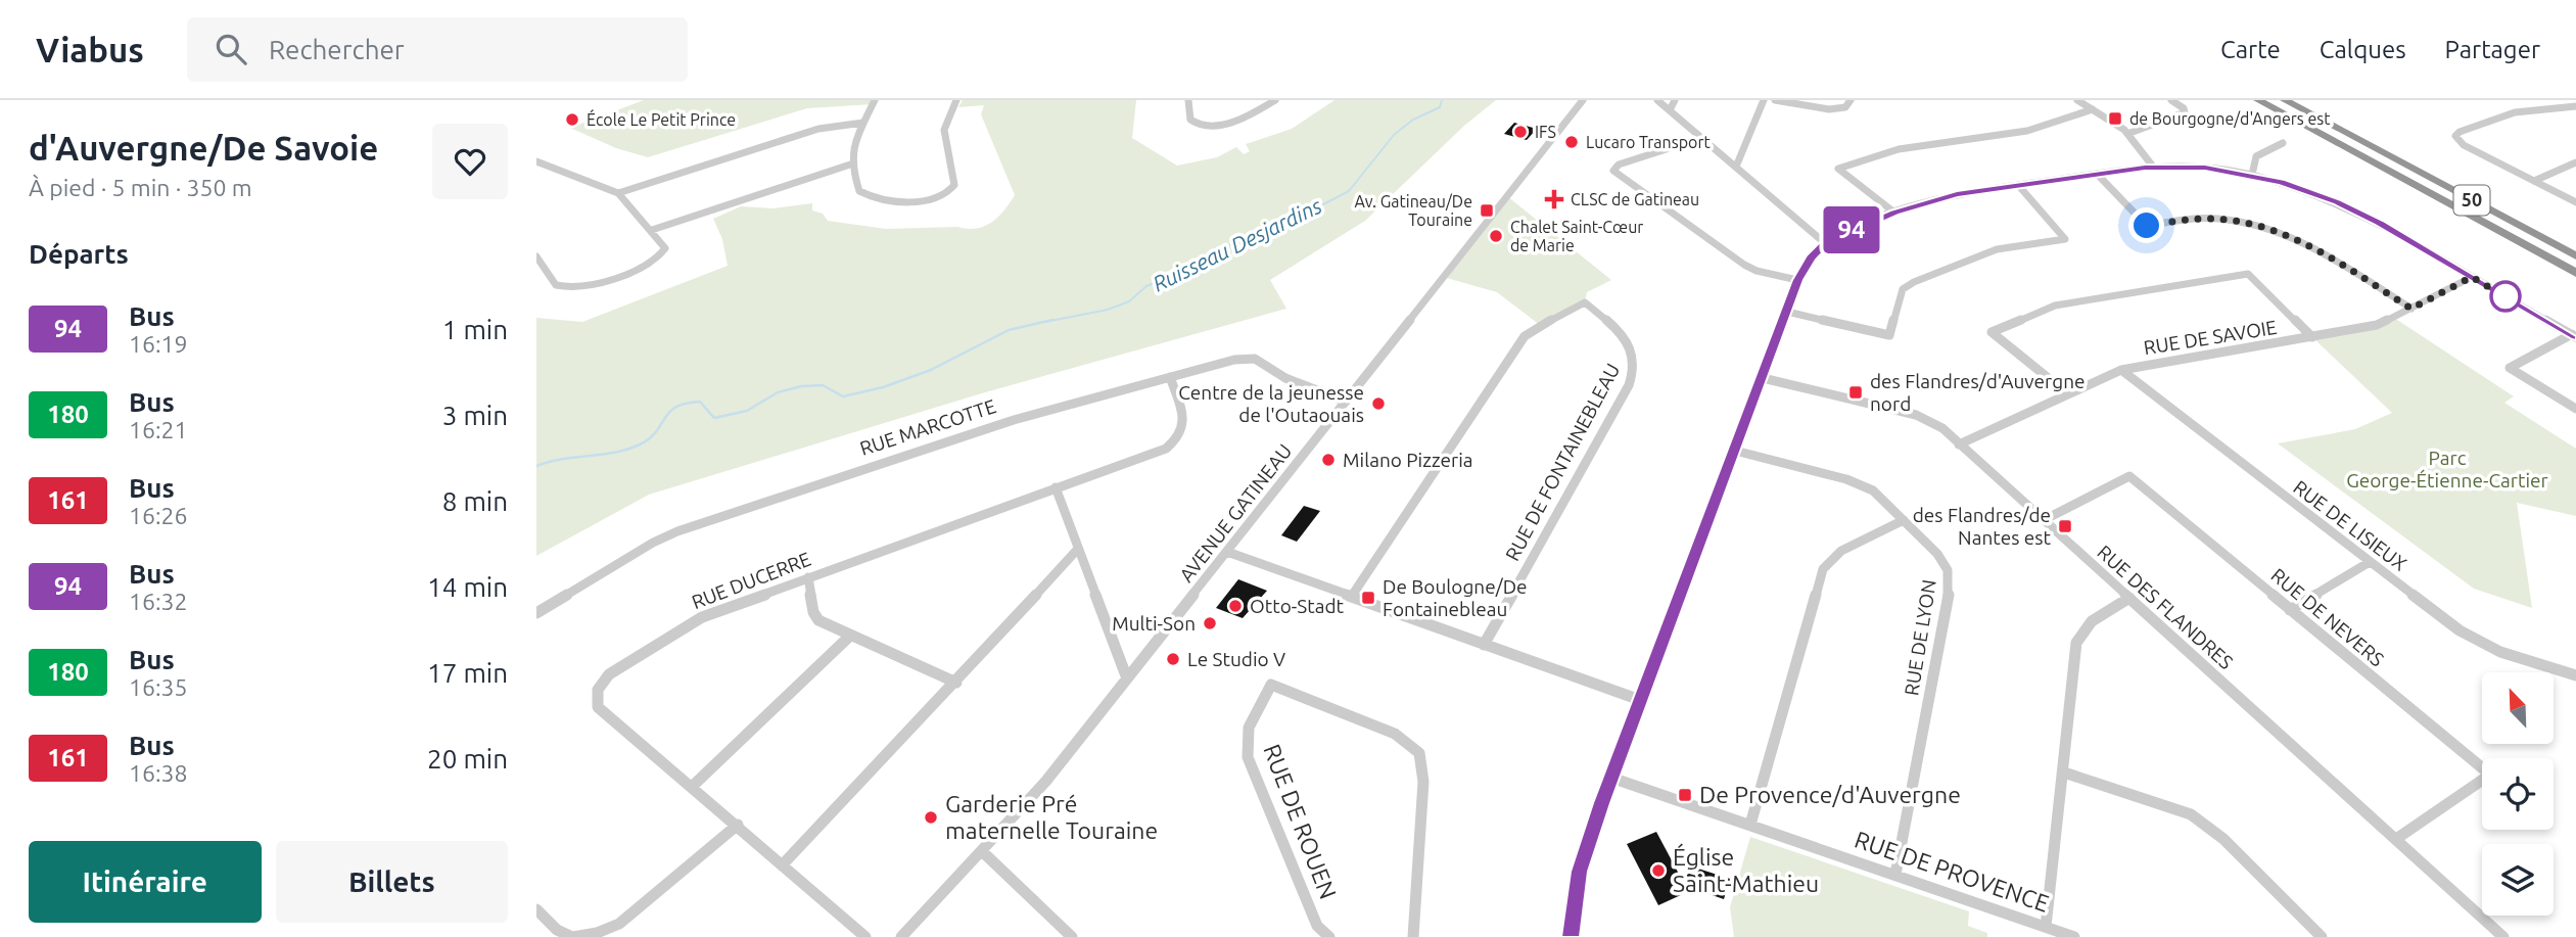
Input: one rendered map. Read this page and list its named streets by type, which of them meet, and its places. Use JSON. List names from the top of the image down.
{
  "streets": {
    "highway": ["50"],
    "street": [
      "RUE DE SAVOIE",
      "RUE MARCOTTE",
      "RUE DE FONTAINEBLEAU",
      "AVENUE GATINEAU",
      "RUE DE LISIEUX",
      "RUE DUCERRE",
      "RUE DES FLANDRES",
      "RUE DE NEVERS",
      "RUE DE LYON",
      "RUE DE ROUEN",
      "RUE DE PROVENCE"
    ]
  },
  "crossings": [
    ["RUE DE SAVOIE", "RUE DE LISIEUX"],
    ["RUE DE SAVOIE", "RUE DES FLANDRES"],
    ["RUE MARCOTTE", "AVENUE GATINEAU"],
    ["RUE MARCOTTE", "RUE DUCERRE"],
    ["RUE DES FLANDRES", "RUE DE NEVERS"],
    ["RUE DE LYON", "RUE DE PROVENCE"]
  ],
  "water": ["Ruisseau Desjardins"],
  "parks": ["Parc George-Étienne-Cartier"],
  "places": {
    "transit": [
      "de Bourgogne/d'Angers est",
      "Av. Gatineau/De Touraine",
      "des Flandres/d'Auvergne nord",
      "des Flandres/de Nantes est",
      "De Boulogne/De Fontainebleau",
      "De Provence/d'Auvergne"
    ],
    "other": [
      "École Le Petit Prince",
      "IFS",
      "Lucaro Transport",
      "Chalet Saint-Cœur de Marie",
      "Centre de la jeunesse de l'Outaouais",
      "Milano Pizzeria",
      "Otto-Stadt",
      "Multi-Son",
      "Le Studio V",
      "Garderie Pré maternelle Touraine",
      "Église Saint-Mathieu"
    ],
    "health": ["CLSC de Gatineau"]
  },
  "lines": ["bus line 94"],
  "north": "top left",
  "page": {
    "header": "Viabus",
    "search": "Rechercher",
    "nav": ["Carte", "Calques", "Partager"],
    "heading": [
      ["d'Auvergne/De Savoie", "À pied · 5 min · 350 m"],
      "Départs"
    ],
    "on_map": "94",
    "list": [
      {
        "mark": "94",
        "name": "Bus",
        "note": "16:19",
        "value": "1 min"
      },
      {
        "mark": "180",
        "name": "Bus",
        "note": "16:21",
        "value": "3 min"
      },
      {
        "mark": "161",
        "name": "Bus",
        "note": "16:26",
        "value": "8 min"
      },
      {
        "mark": "94",
        "name": "Bus",
        "note": "16:32",
        "value": "14 min"
      },
      {
        "mark": "180",
        "name": "Bus",
        "note": "16:35",
        "value": "17 min"
      },
      {
        "mark": "161",
        "name": "Bus",
        "note": "16:38",
        "value": "20 min"
      }
    ],
    "buttons": ["Itinéraire", "Billets"]
  }
}
